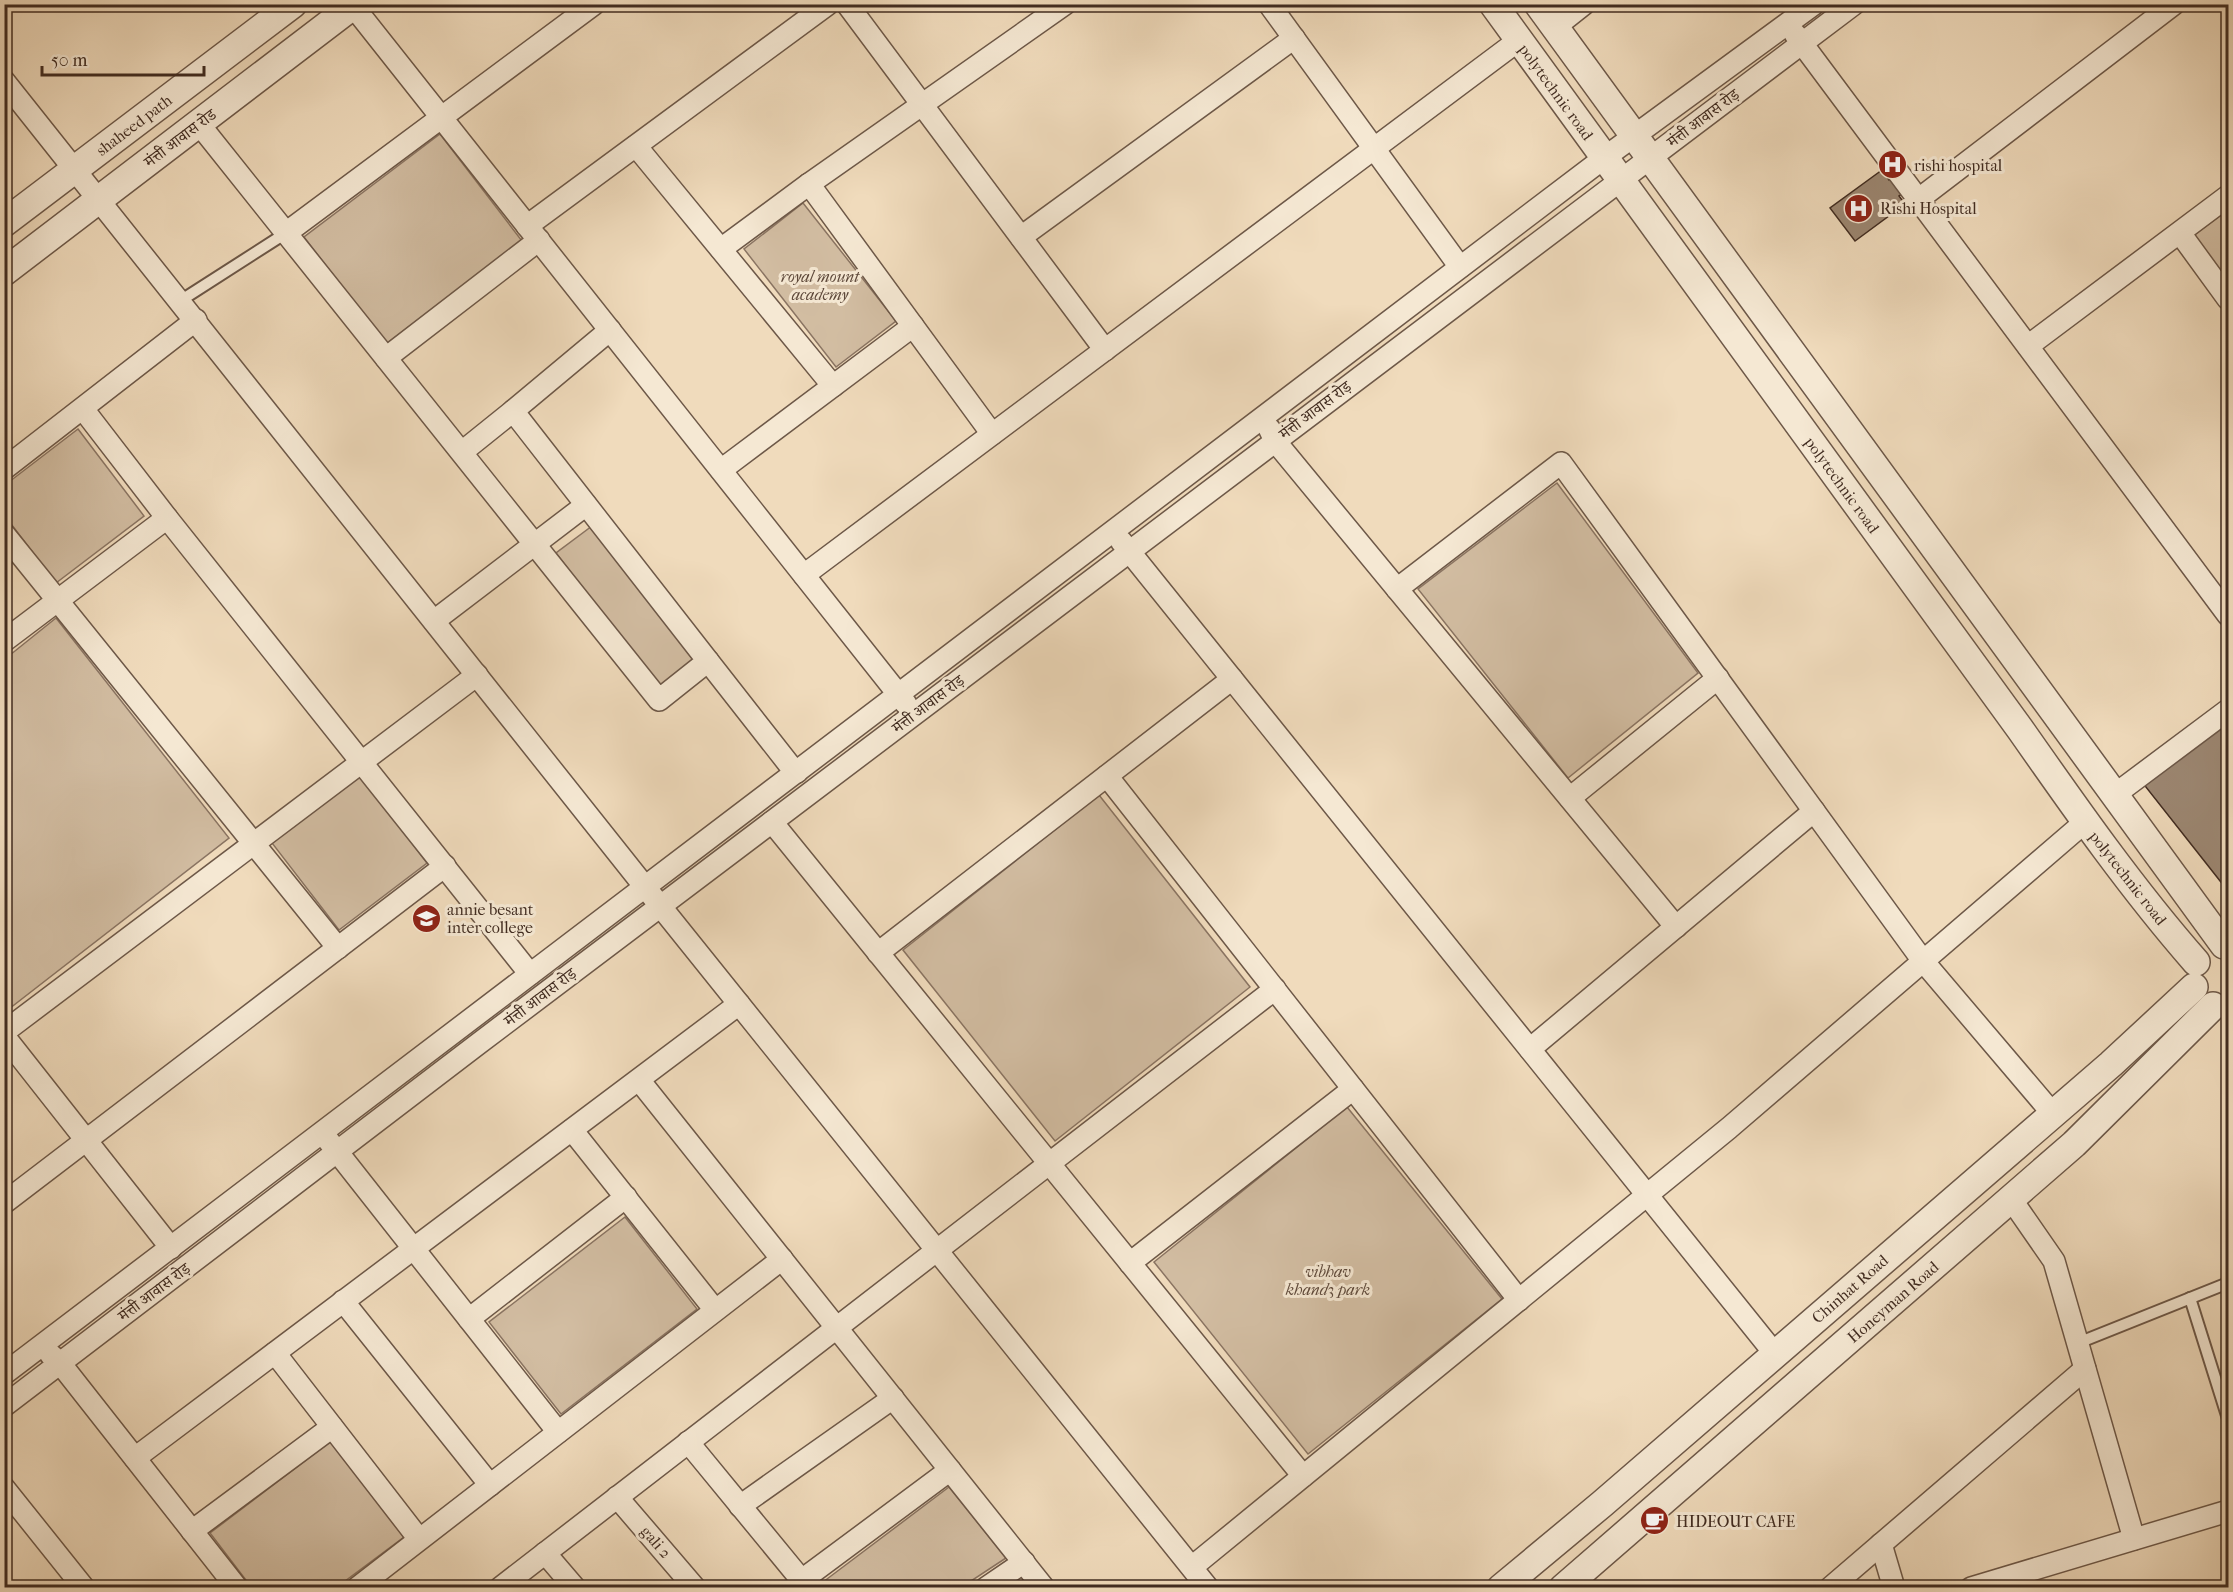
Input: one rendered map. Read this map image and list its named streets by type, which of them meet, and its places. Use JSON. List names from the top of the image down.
{
  "streets": {
    "street": [
      "polytechnic road",
      "मंत्ती आवास रोड़",
      "shaheed path",
      "मंत्ती आवास रोड",
      "Chinhat Road",
      "Honeyman Road",
      "gali 2"
    ]
  },
  "crossings": [
    ["polytechnic road", "मंत्ती आवास रोड़"],
    ["polytechnic road", "Chinhat Road"],
    ["polytechnic road", "Honeyman Road"]
  ],
  "parks": ["royal mount academy", "vibhav khand3 park"],
  "places": {
    "hospital": ["rishi hospital", "Rishi Hospital"],
    "school or university": ["annie besant inter college"],
    "cafe": ["HIDEOUT CAFE"]
  },
  "scale_bar": "50 m"
}
